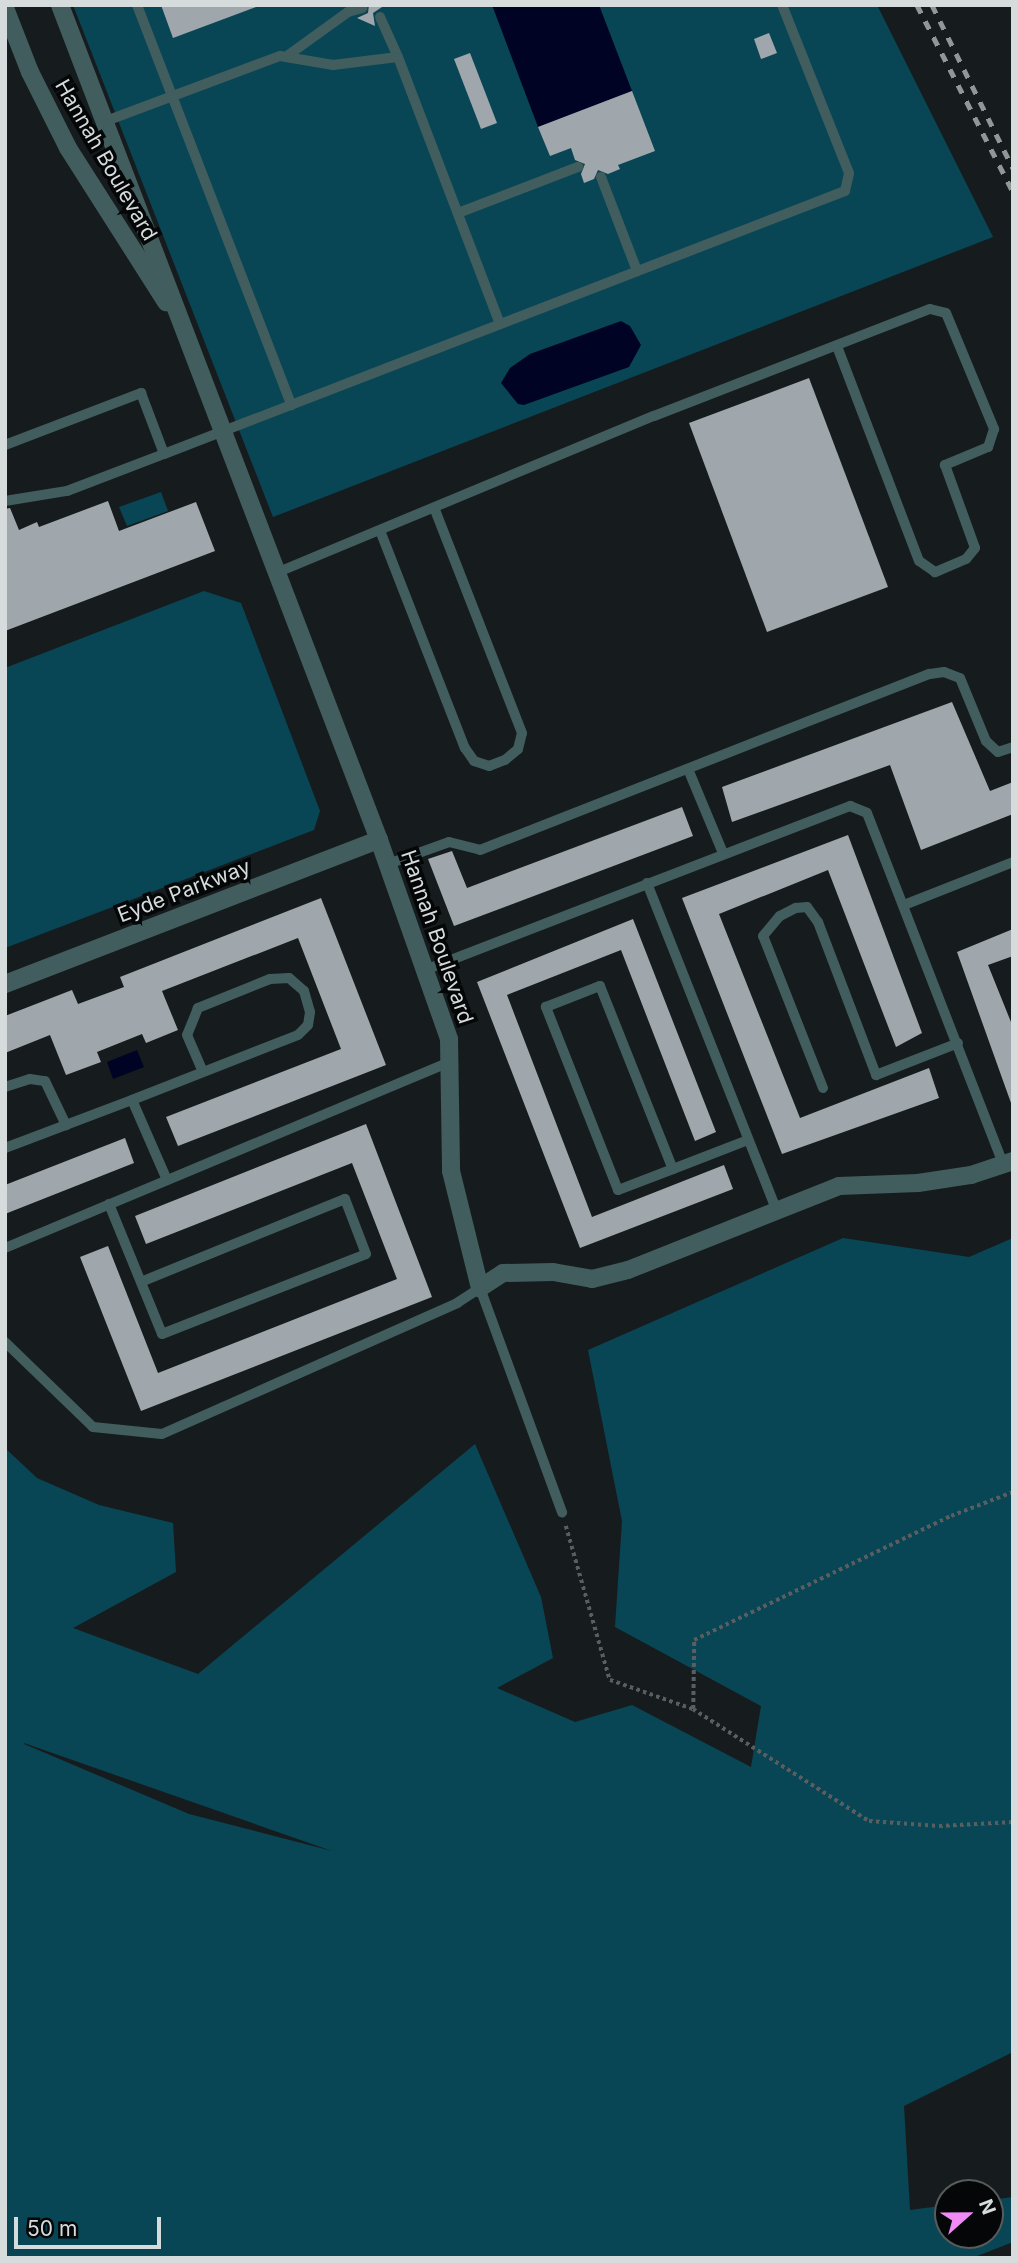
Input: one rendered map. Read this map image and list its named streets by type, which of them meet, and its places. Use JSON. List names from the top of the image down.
{
  "streets": {
    "street": ["Hannah Boulevard", "Eyde Parkway"]
  },
  "crossings": [
    ["Hannah Boulevard", "Eyde Parkway"]
  ],
  "scale_bar": "50 m",
  "north": "right"
}
